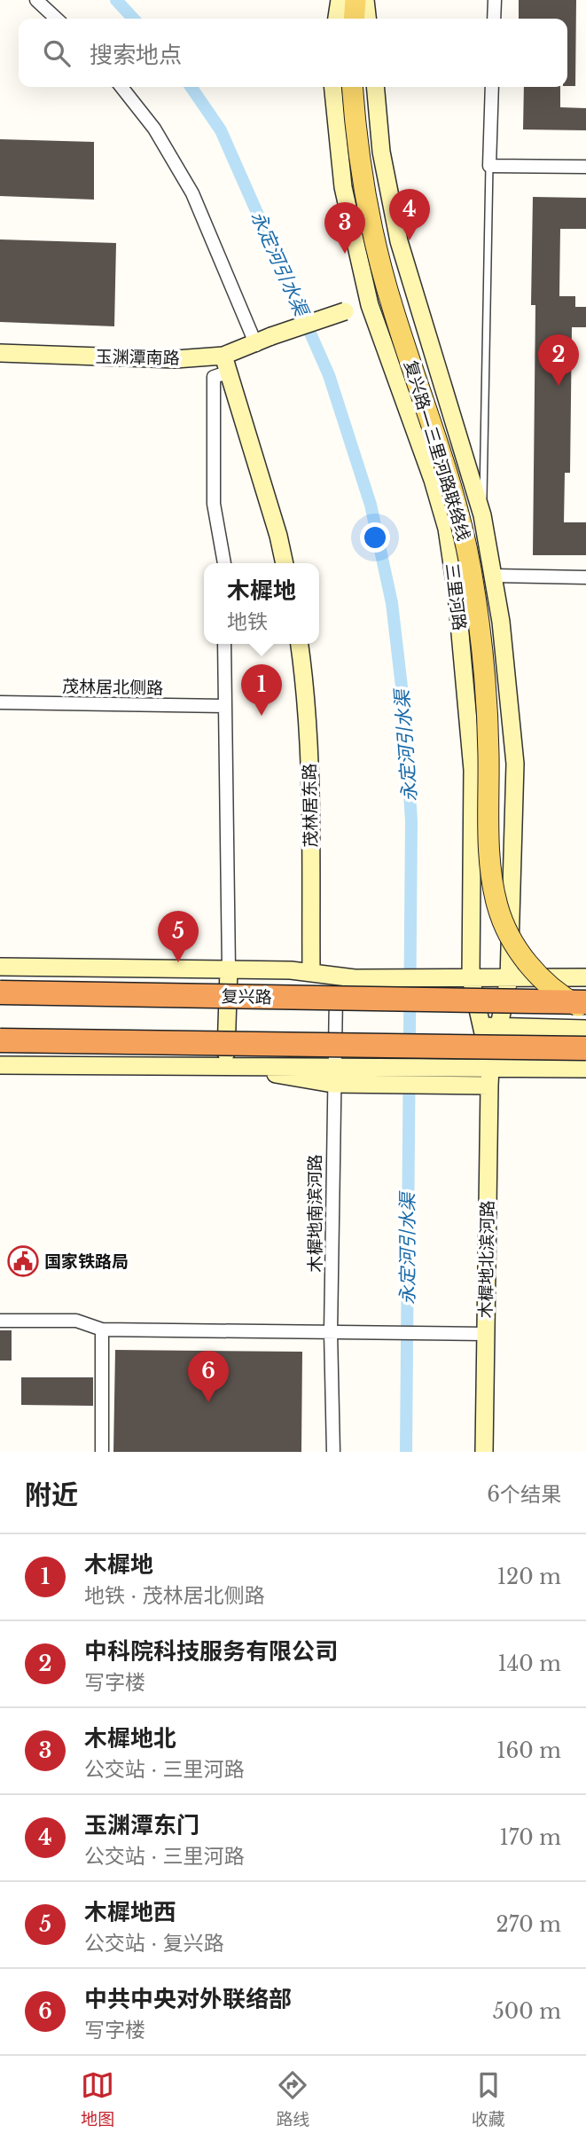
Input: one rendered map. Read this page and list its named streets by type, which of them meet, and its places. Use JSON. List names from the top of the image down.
{
  "streets": {
    "highway": ["复兴路"],
    "main road": ["复兴路—三里河路联络线"],
    "street": [
      "玉渊潭南路",
      "三里河路",
      "茂林居北侧路",
      "茂林居东路",
      "木樨地南滨河路",
      "木樨地北滨河路"
    ]
  },
  "crossings": [
    ["玉渊潭南路", "三里河路"],
    ["三里河路", "复兴路"],
    ["三里河路", "木樨地北滨河路"],
    ["茂林居东路", "复兴路"],
    ["复兴路", "木樨地南滨河路"]
  ],
  "water": ["永定河引水渠"],
  "places": {
    "public building": ["国家铁路局"]
  },
  "page": {
    "search": "搜索地点",
    "pins": [
      "4",
      "3",
      "2",
      "1",
      "5",
      "6"
    ],
    "popup": ["木樨地", "地铁"],
    "heading": ["附近", "6个结果"],
    "list": [
      {
        "mark": "1",
        "name": "木樨地",
        "note": "地铁 · 茂林居北侧路",
        "value": "120 m"
      },
      {
        "mark": "2",
        "name": "中科院科技服务有限公司",
        "note": "写字楼",
        "value": "140 m"
      },
      {
        "mark": "3",
        "name": "木樨地北",
        "note": "公交站 · 三里河路",
        "value": "160 m"
      },
      {
        "mark": "4",
        "name": "玉渊潭东门",
        "note": "公交站 · 三里河路",
        "value": "170 m"
      },
      {
        "mark": "5",
        "name": "木樨地西",
        "note": "公交站 · 复兴路",
        "value": "270 m"
      },
      {
        "mark": "6",
        "name": "中共中央对外联络部",
        "note": "写字楼",
        "value": "500 m"
      }
    ],
    "nav": ["地图", "路线", "收藏"]
  }
}
